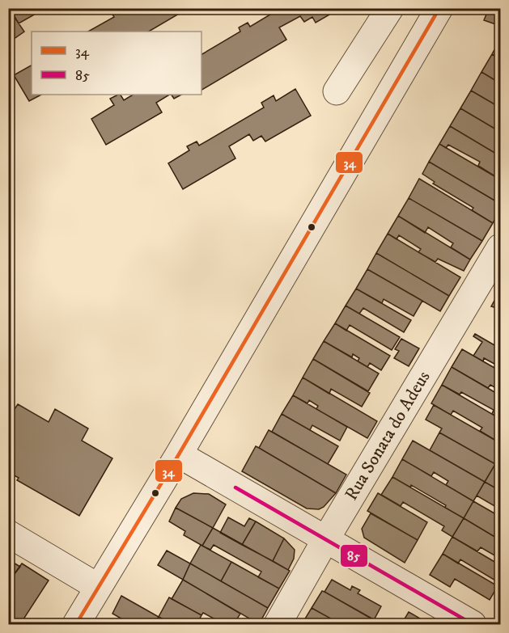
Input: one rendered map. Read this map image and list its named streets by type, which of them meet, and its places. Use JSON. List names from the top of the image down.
{
  "streets": {
    "street": ["Rua Sonata do Adeus"]
  },
  "lines": ["transit line 34", "transit line 85"],
  "legend": ["34", "85"]
}
